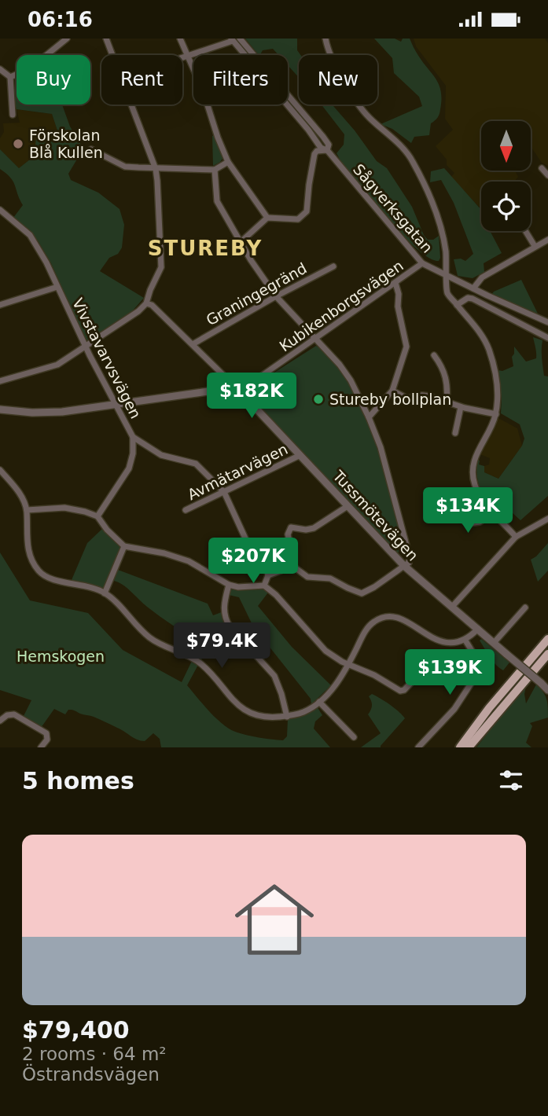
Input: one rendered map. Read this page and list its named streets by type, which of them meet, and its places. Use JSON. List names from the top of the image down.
{
  "streets": {
    "street": [
      "Sågverksgatan",
      "Graningegränd",
      "Kubikenborgsvägen",
      "Vivstavarvsvägen",
      "Avmätarvägen",
      "Tussmötevägen"
    ]
  },
  "crossings": [
    ["Sågverksgatan", "Kubikenborgsvägen"],
    ["Kubikenborgsvägen", "Tussmötevägen"],
    ["Vivstavarvsvägen", "Avmätarvägen"],
    ["Avmätarvägen", "Tussmötevägen"]
  ],
  "districts": ["STUREBY"],
  "parks": ["Hemskogen"],
  "places": ["Förskolan Blå Kullen", "Stureby bollplan"],
  "north": "bottom",
  "page": {
    "status": "06:16",
    "chip": [
      "Buy",
      "Rent",
      "Filters",
      "New"
    ],
    "price": [
      "$182K",
      "$134K",
      "$207K",
      "$79.4K",
      "$139K"
    ],
    "heading": "5 homes",
    "list": [
      {
        "name": "$79,400",
        "note": "2 rooms · 64 m² · Östrandsvägen"
      }
    ]
  }
}
